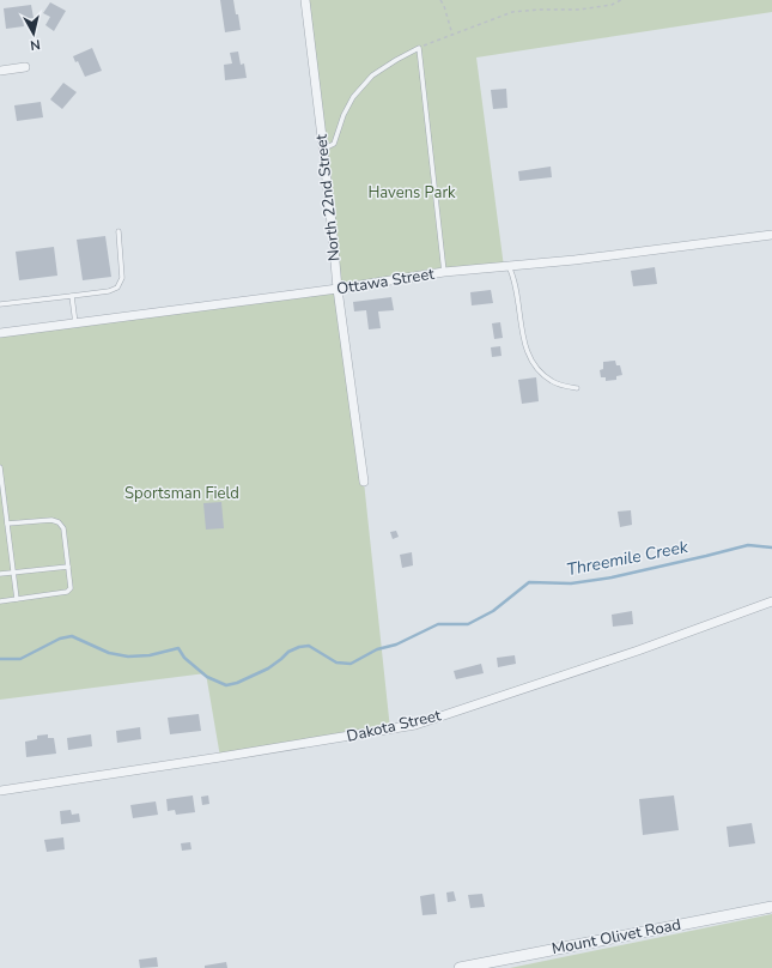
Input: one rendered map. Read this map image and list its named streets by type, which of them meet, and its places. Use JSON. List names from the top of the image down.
{
  "streets": {
    "street": [
      "North 22nd Street",
      "Ottawa Street",
      "Dakota Street",
      "Mount Olivet Road"
    ]
  },
  "crossings": [
    ["North 22nd Street", "Ottawa Street"]
  ],
  "water": ["Threemile Creek"],
  "parks": ["Havens Park", "Sportsman Field"],
  "north": "bottom"
}
